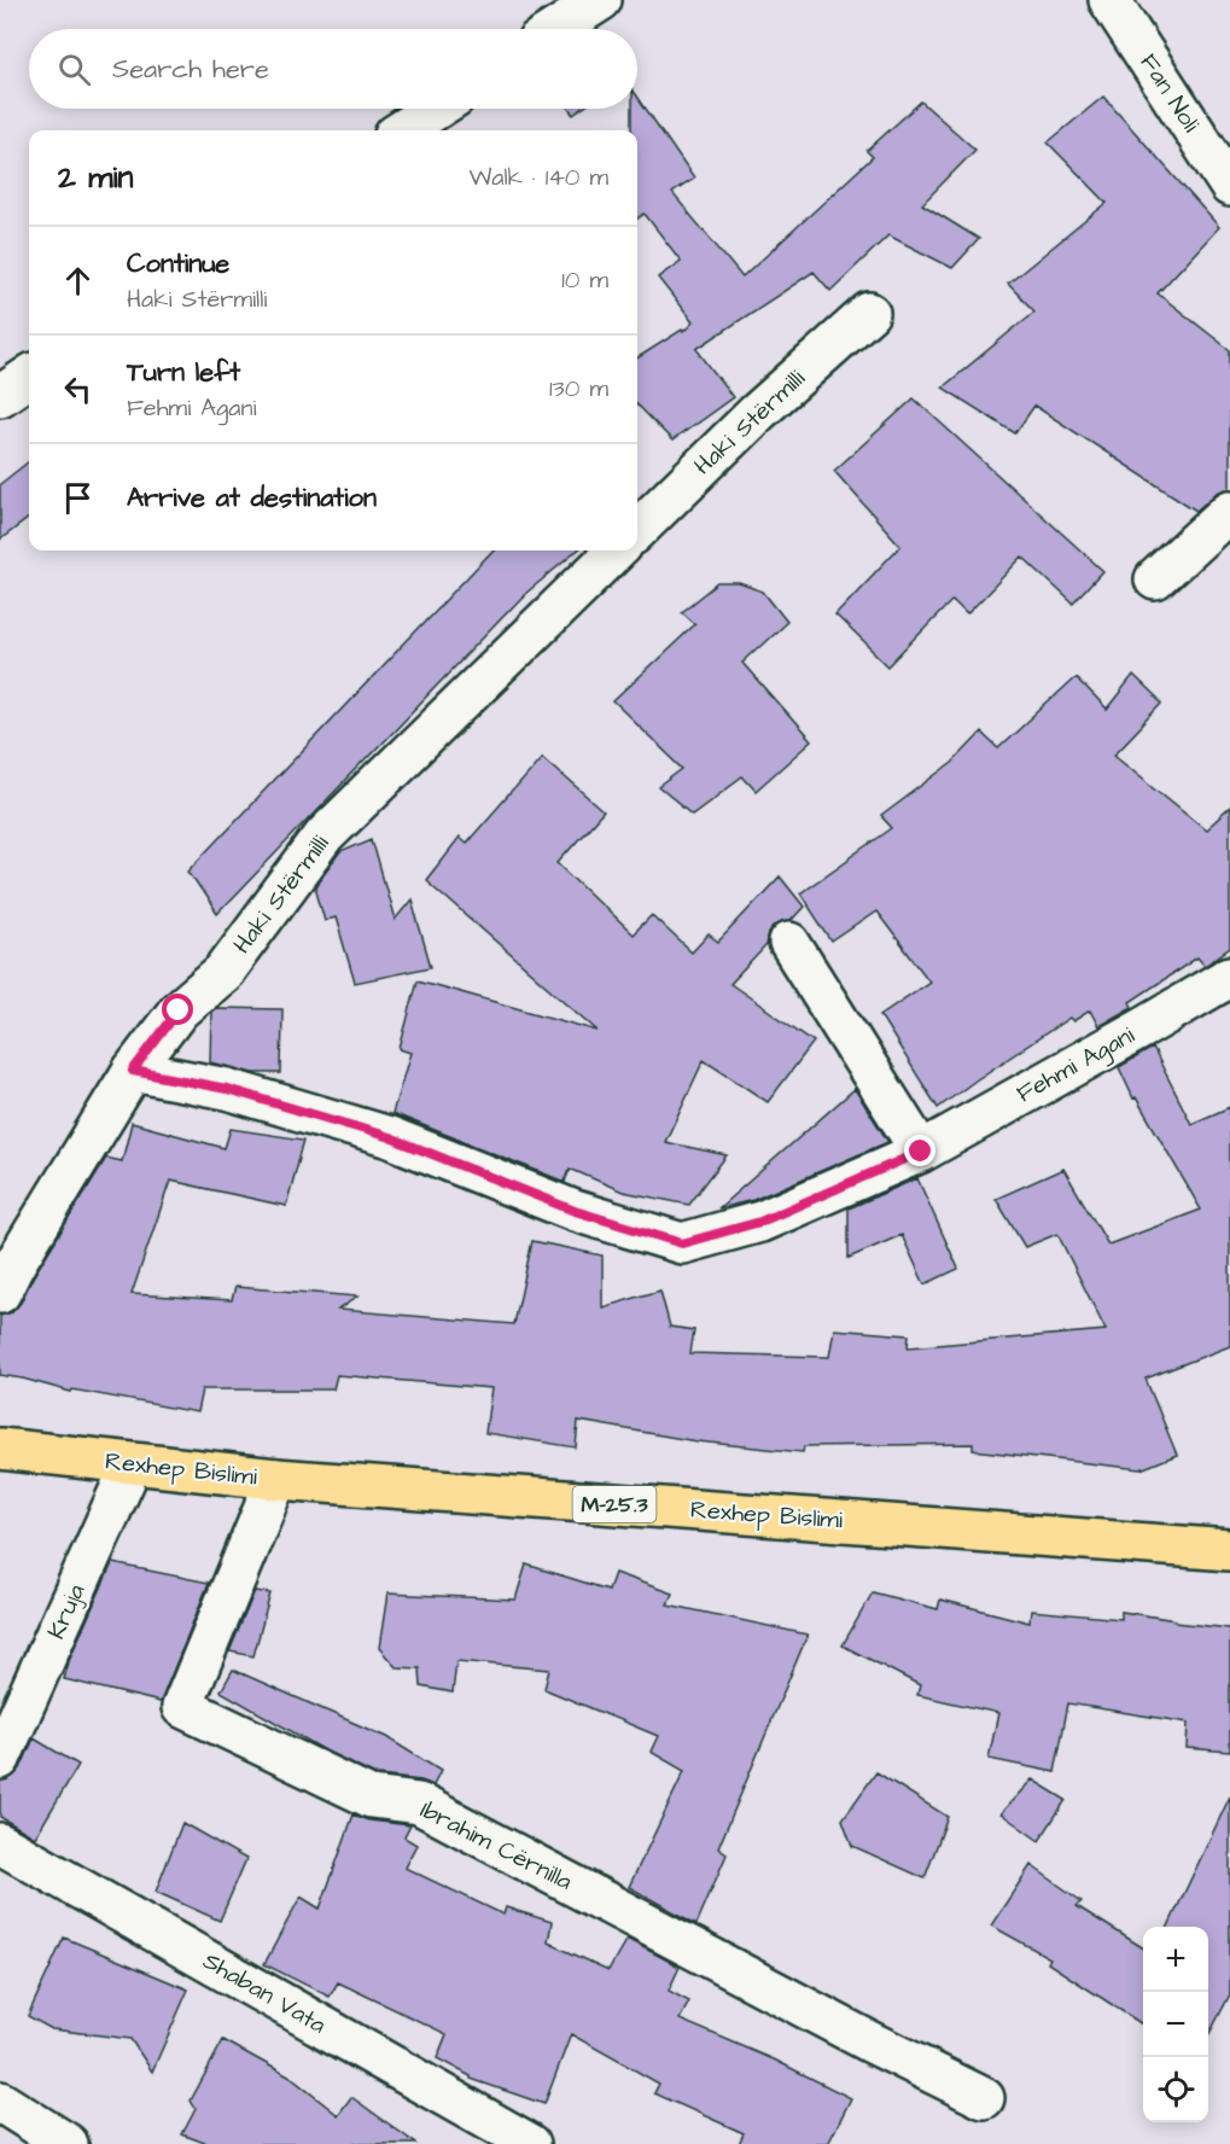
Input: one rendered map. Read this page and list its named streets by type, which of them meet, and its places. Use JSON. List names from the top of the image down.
{
  "streets": {
    "main road": ["Rexhep Bislimi", "M-25.3"],
    "street": [
      "Fan Noli",
      "Haki Stërmilli",
      "Fehmi Agani",
      "Kruja",
      "Ibrahim Cërnilla",
      "Shaban Vata"
    ]
  },
  "crossings": [
    ["Haki Stërmilli", "Fehmi Agani"],
    ["Rexhep Bislimi", "Kruja"],
    ["Rexhep Bislimi", "Ibrahim Cërnilla"]
  ],
  "page": {
    "search": "Search here",
    "heading": ["2 min", "Walk · 140 m"],
    "list": [
      ["Continue", "Haki Stërmilli", "10 m"],
      ["Turn left", "Fehmi Agani", "130 m"],
      "Arrive at destination"
    ],
    "map_buttons": ["+", "−"]
  }
}
